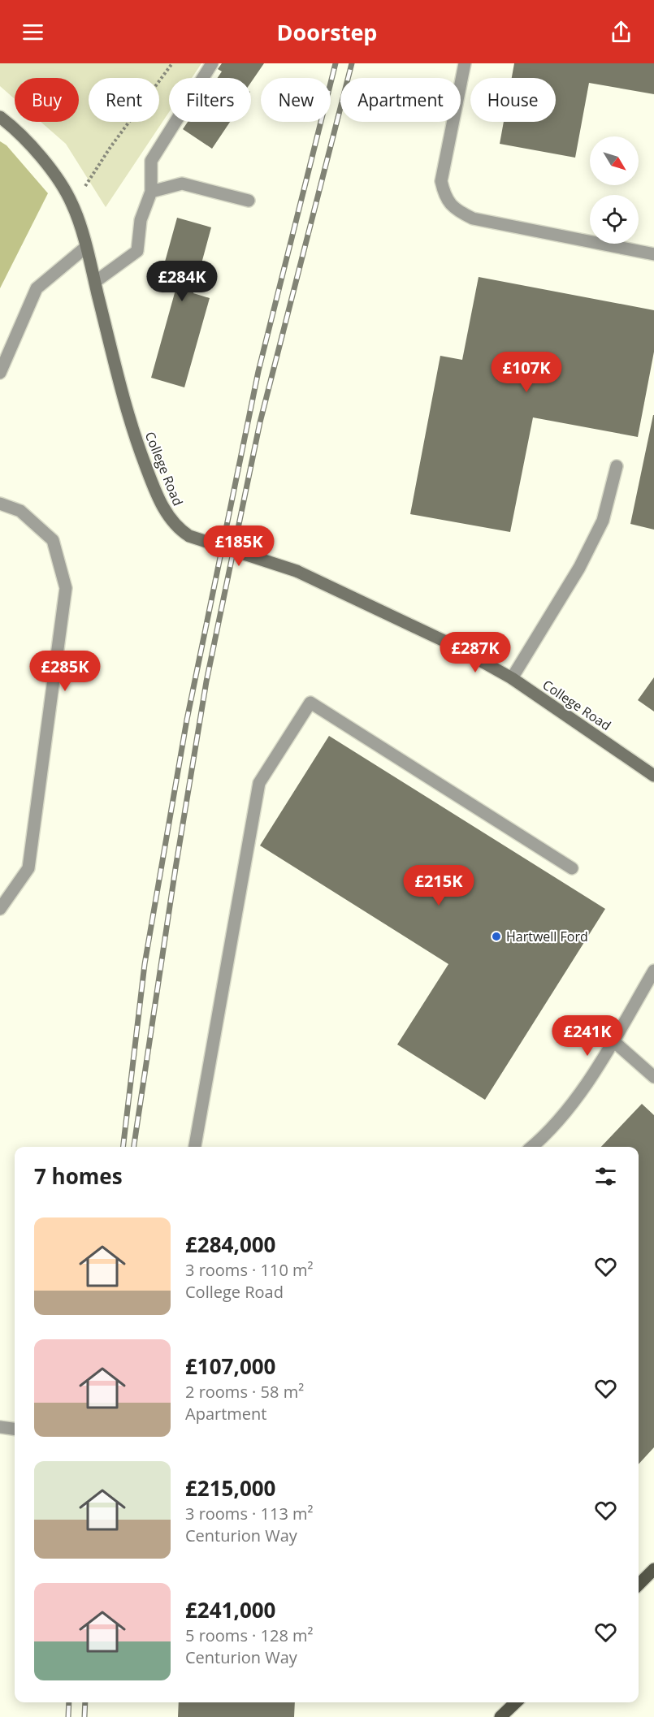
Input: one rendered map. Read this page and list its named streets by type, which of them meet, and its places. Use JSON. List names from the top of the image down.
{
  "streets": {
    "street": ["College Road"]
  },
  "places": ["Hartwell Ford"],
  "north": "bottom right",
  "page": {
    "header": "Doorstep",
    "chip": [
      "Buy",
      "Rent",
      "Filters",
      "New",
      "Apartment",
      "House"
    ],
    "price": [
      "£284K",
      "£107K",
      "£185K",
      "£287K",
      "£285K",
      "£215K",
      "£241K"
    ],
    "heading": "7 homes",
    "list": [
      {
        "name": "£284,000",
        "note": "3 rooms · 110 m² · College Road"
      },
      {
        "name": "£107,000",
        "note": "2 rooms · 58 m² · Apartment"
      },
      {
        "name": "£215,000",
        "note": "3 rooms · 113 m² · Centurion Way"
      },
      {
        "name": "£241,000",
        "note": "5 rooms · 128 m² · Centurion Way"
      }
    ]
  }
}
